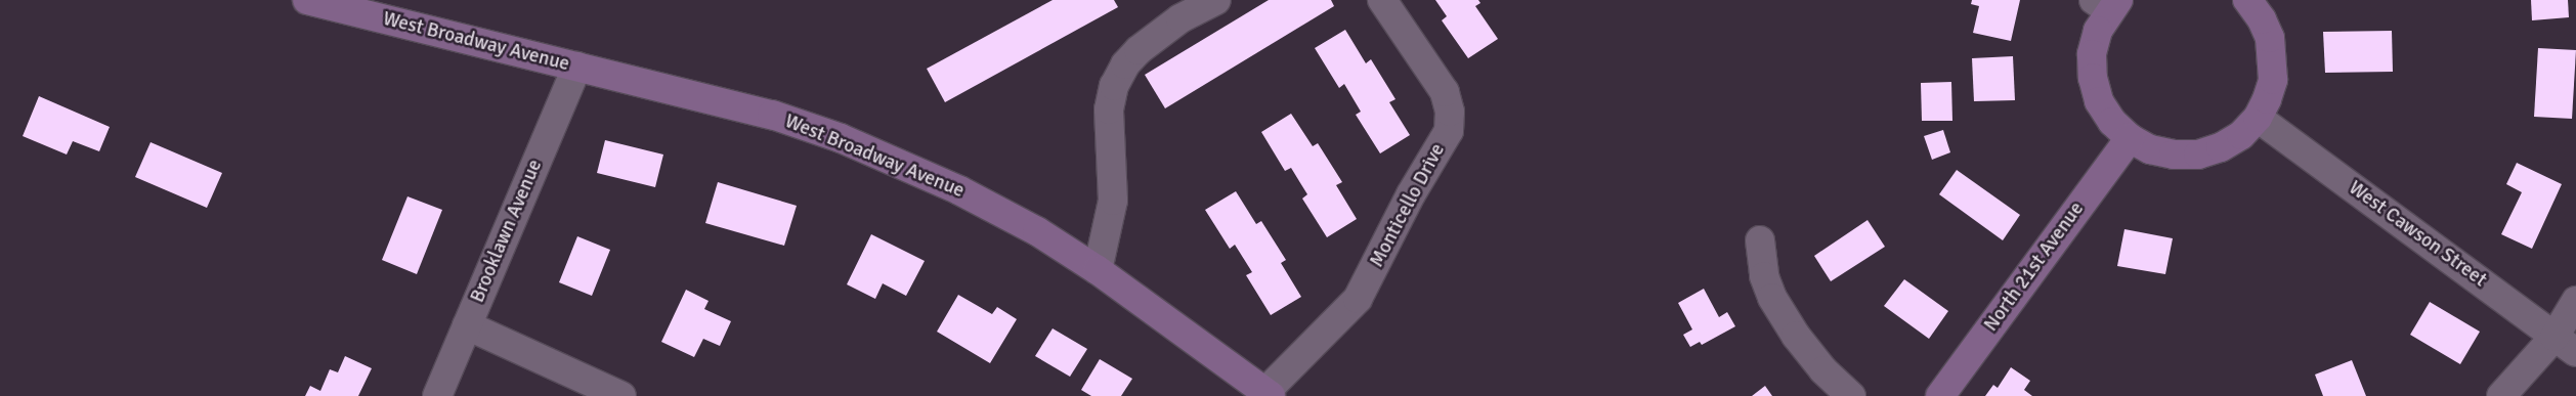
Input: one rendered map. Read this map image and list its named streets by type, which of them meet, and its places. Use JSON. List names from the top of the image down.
{
  "streets": {
    "main road": ["West Broadway Avenue", "North 21st Avenue"],
    "street": ["Monticello Drive", "Brooklawn Avenue", "West Cawson Street"]
  },
  "crossings": [
    ["West Broadway Avenue", "Monticello Drive"],
    ["West Broadway Avenue", "Brooklawn Avenue"]
  ]
}
